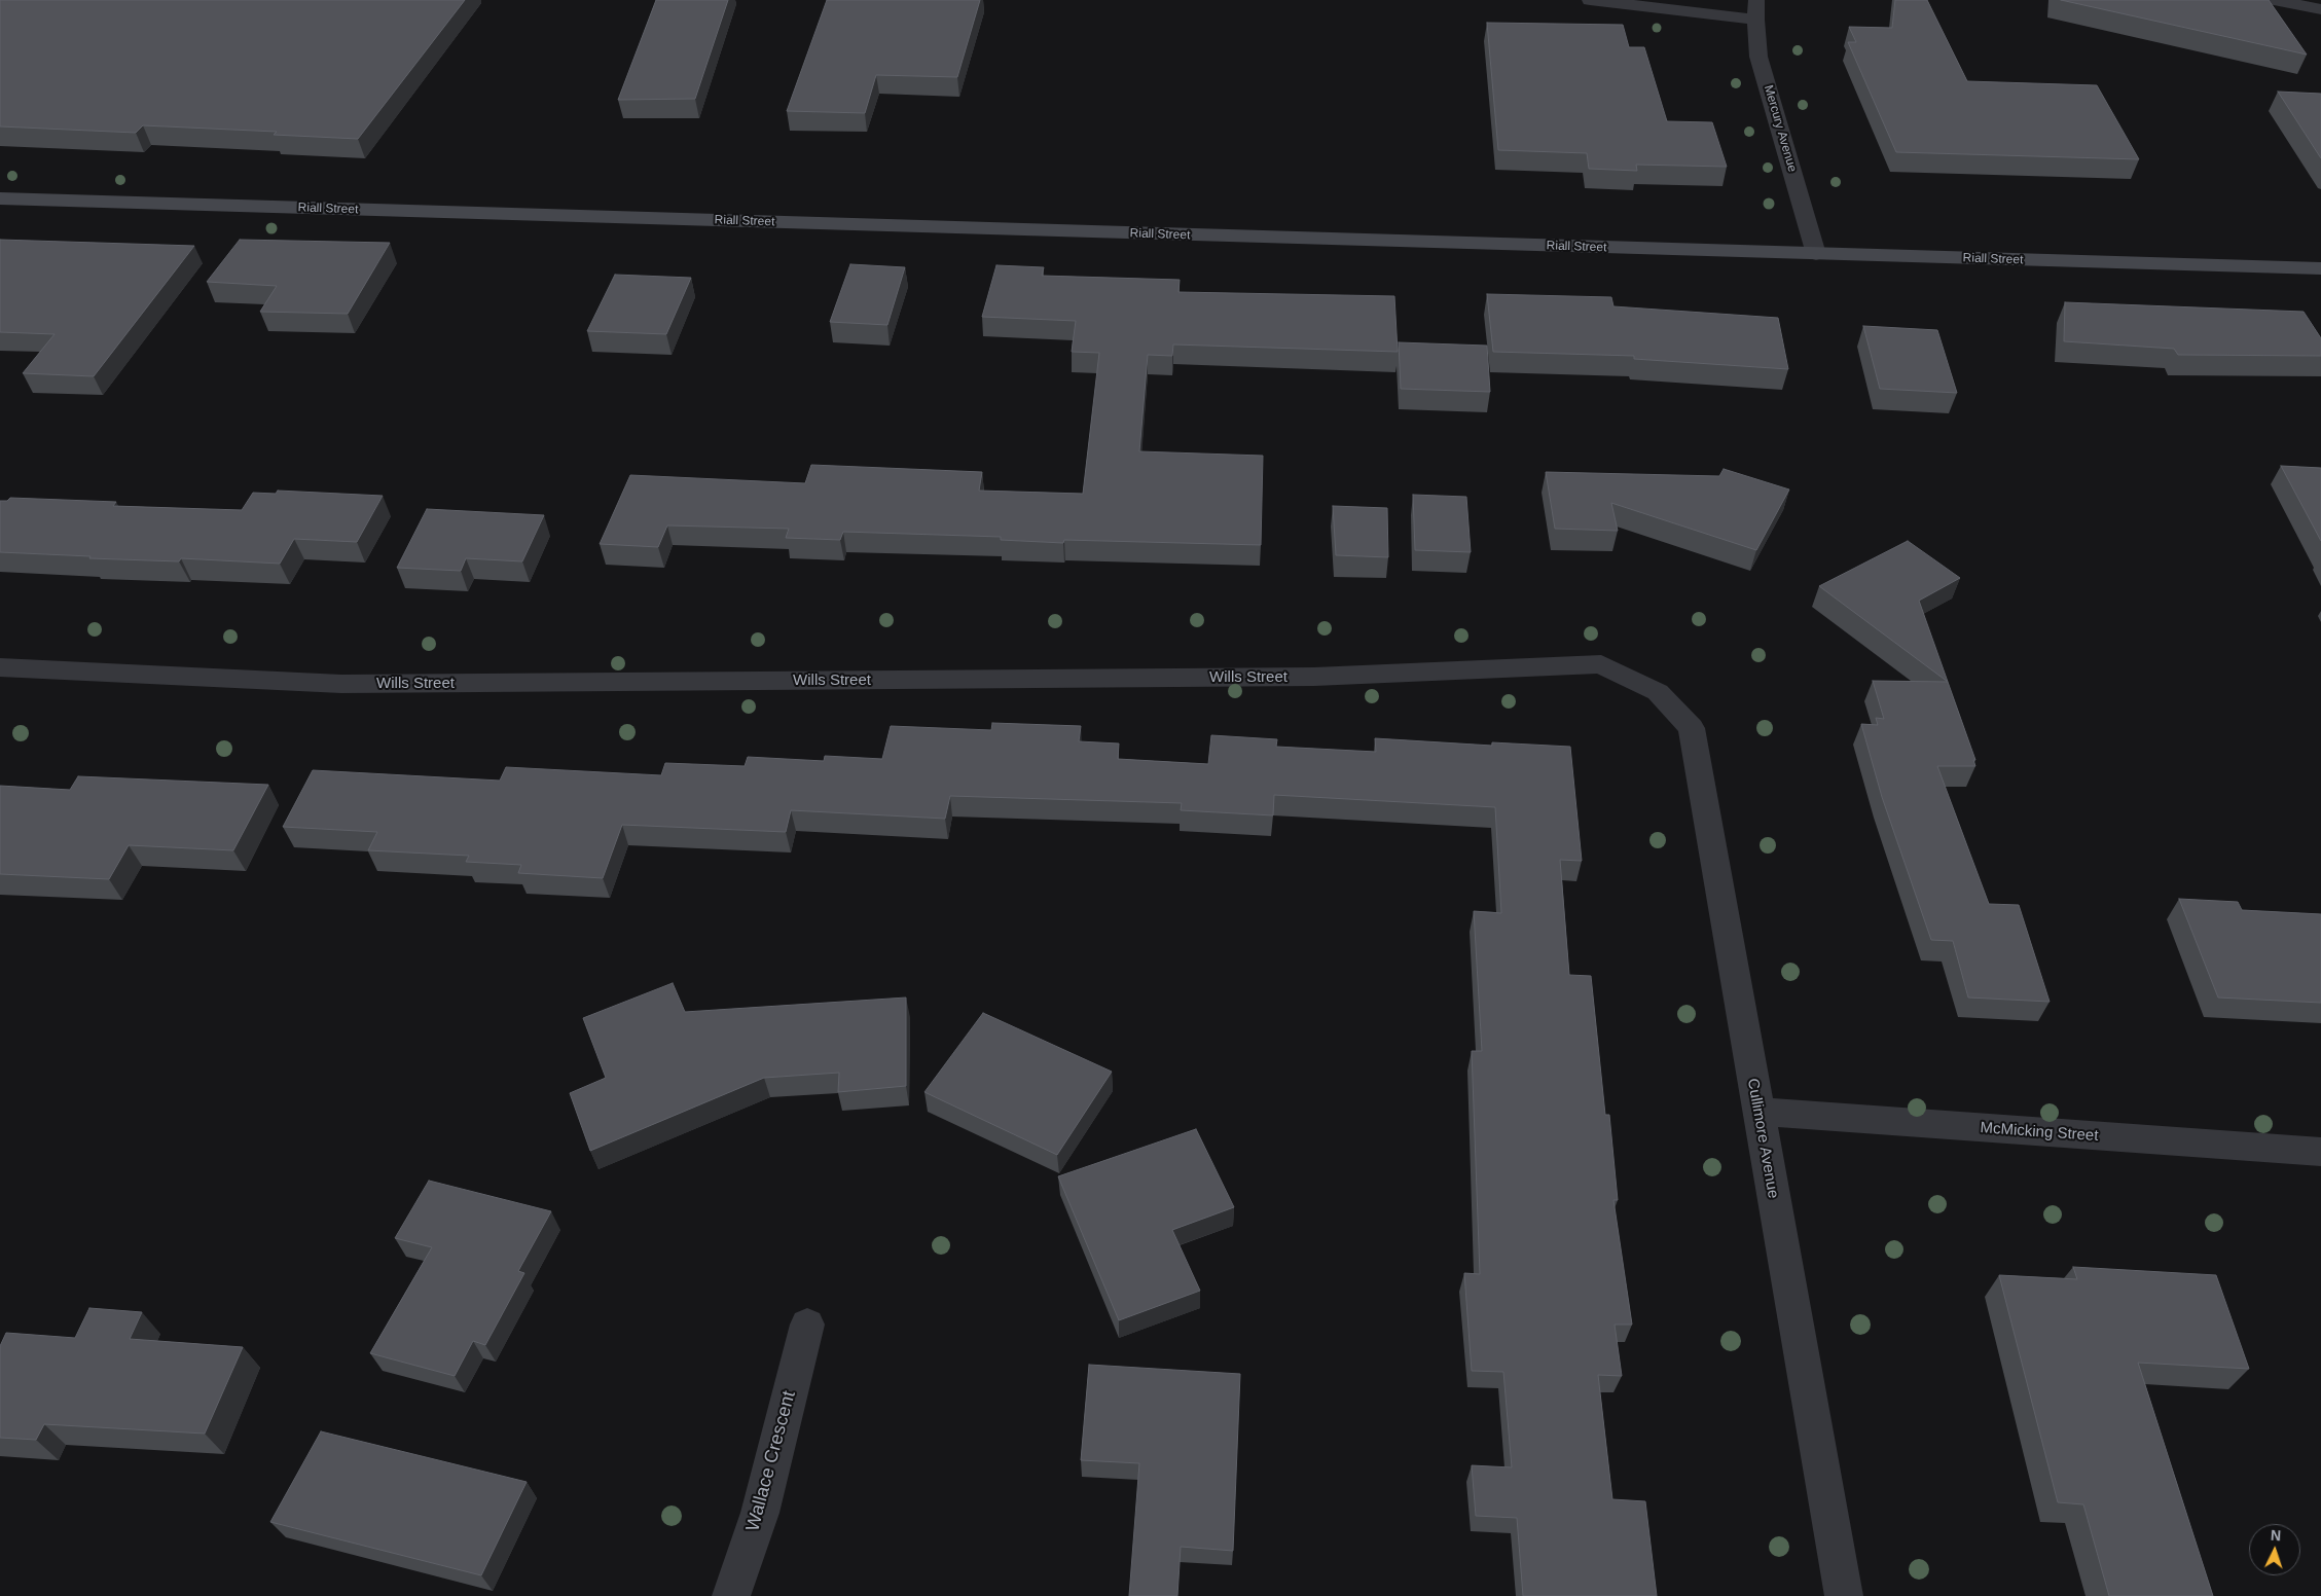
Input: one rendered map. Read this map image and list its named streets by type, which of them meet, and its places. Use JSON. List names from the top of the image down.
{
  "streets": {
    "street": [
      "Mercury Avenue",
      "Riall Street",
      "Wills Street",
      "McMicking Street",
      "Cullimore Avenue",
      "Wallace Crescent"
    ]
  },
  "crossings": [
    ["Mercury Avenue", "Riall Street"],
    ["Wills Street", "Cullimore Avenue"],
    ["McMicking Street", "Cullimore Avenue"]
  ],
  "north": "top"
}
